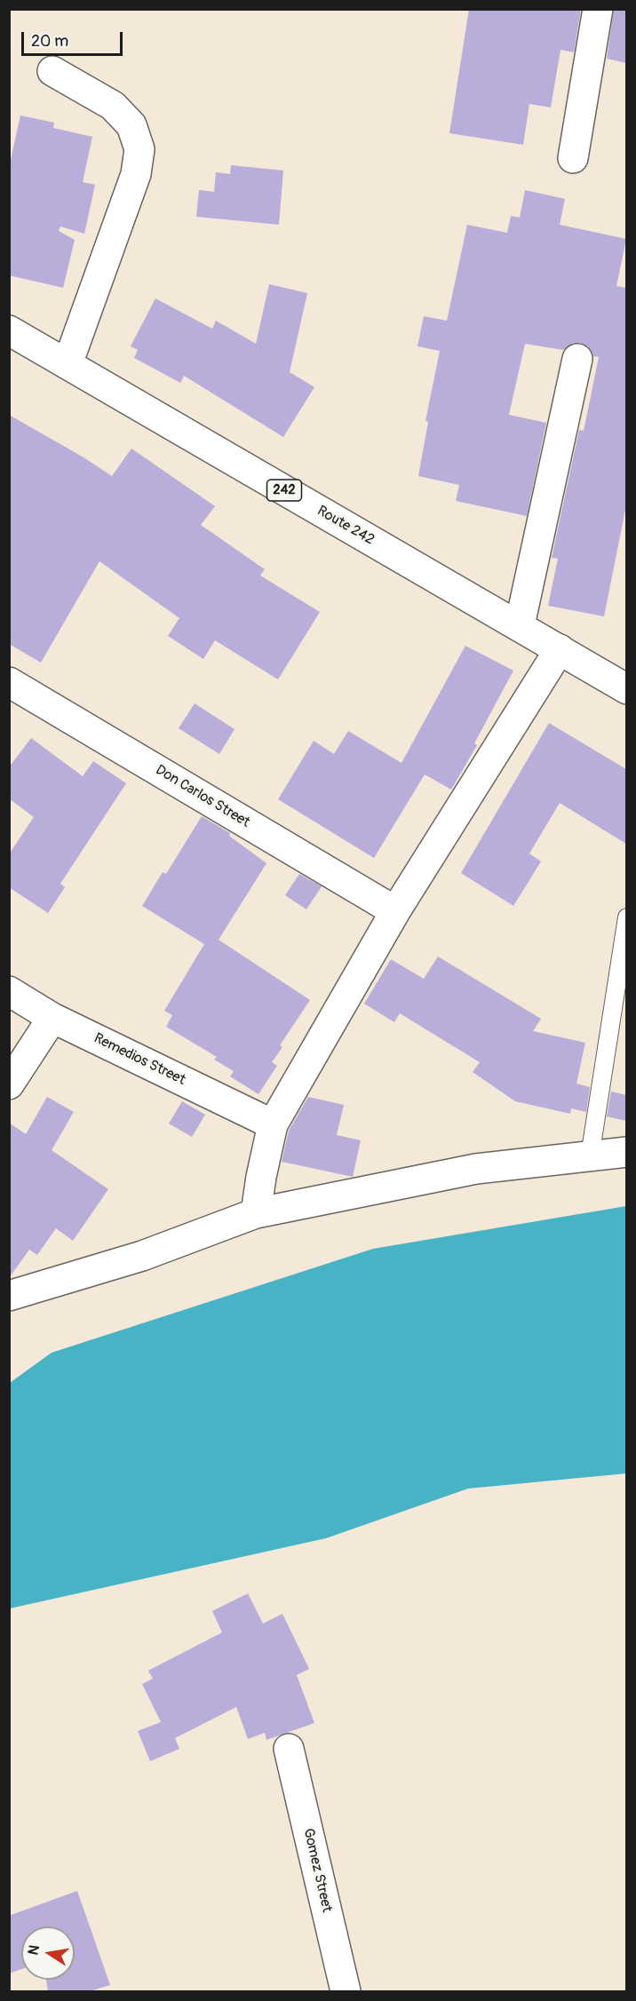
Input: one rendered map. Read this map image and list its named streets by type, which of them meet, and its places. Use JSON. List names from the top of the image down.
{
  "streets": {
    "street": [
      "242",
      "Route 242",
      "Don Carlos Street",
      "Remedios Street",
      "Gomez Street"
    ]
  },
  "scale_bar": "20 m",
  "north": "left"
}
